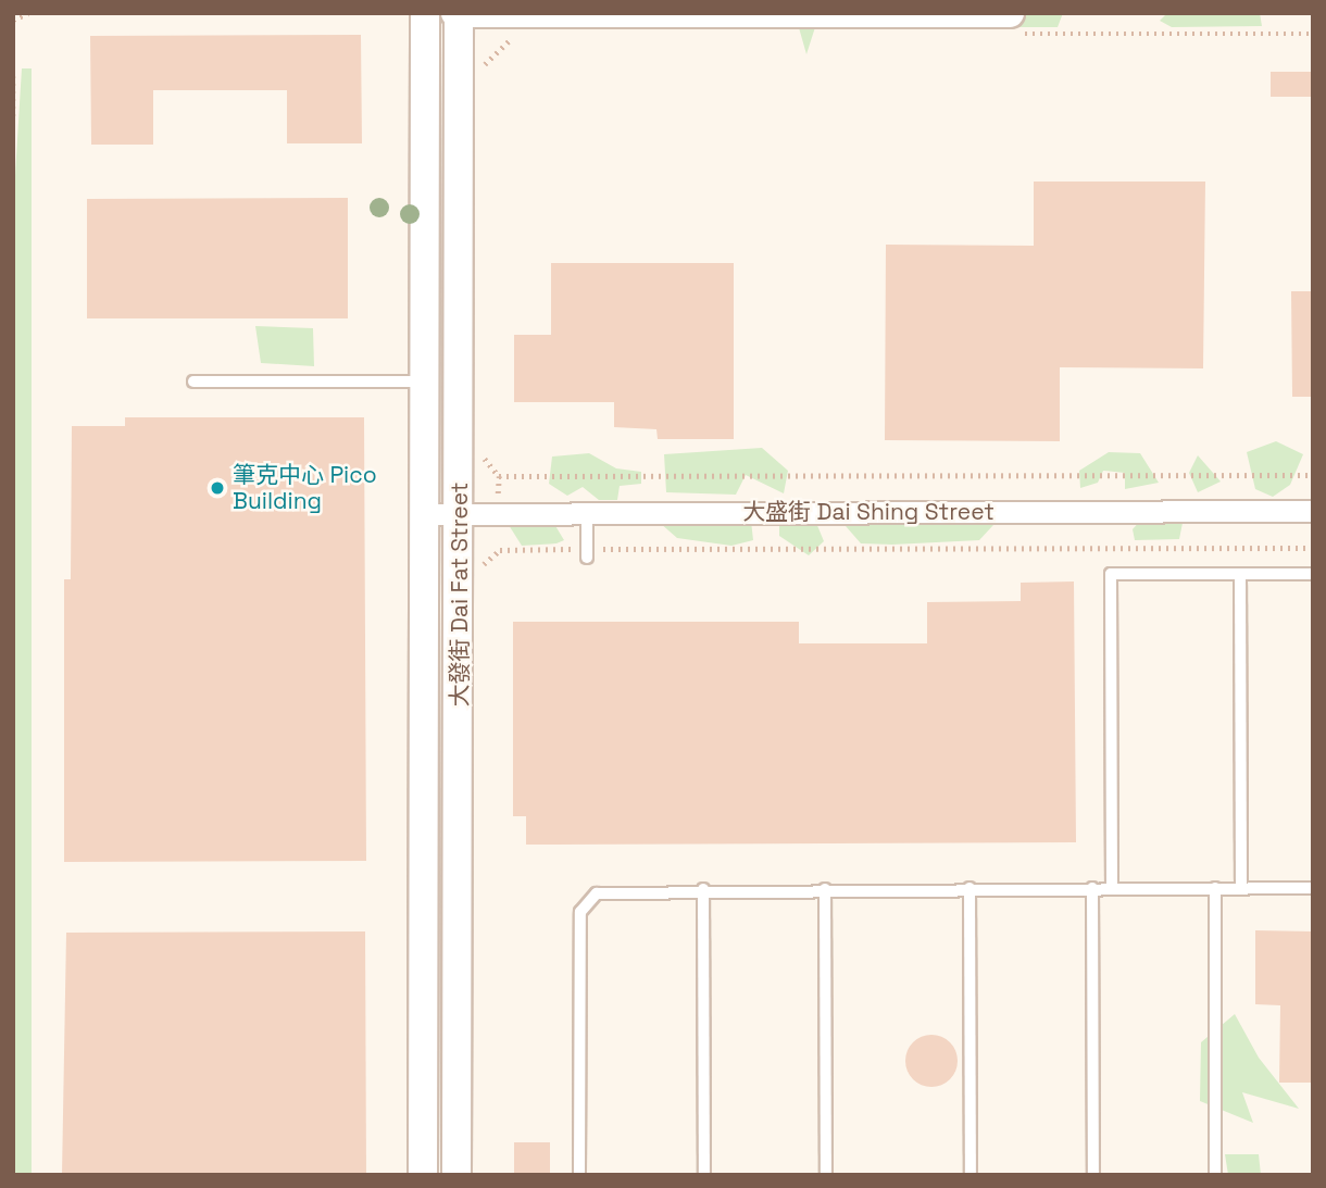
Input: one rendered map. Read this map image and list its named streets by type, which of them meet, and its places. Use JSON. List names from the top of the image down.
{
  "streets": {
    "street": ["大盛街 Dai Shing Street", "大發街 Dai Fat Street"]
  },
  "crossings": [
    ["大盛街 Dai Shing Street", "大發街 Dai Fat Street"]
  ],
  "places": ["筆克中心 Pico Building"]
}
